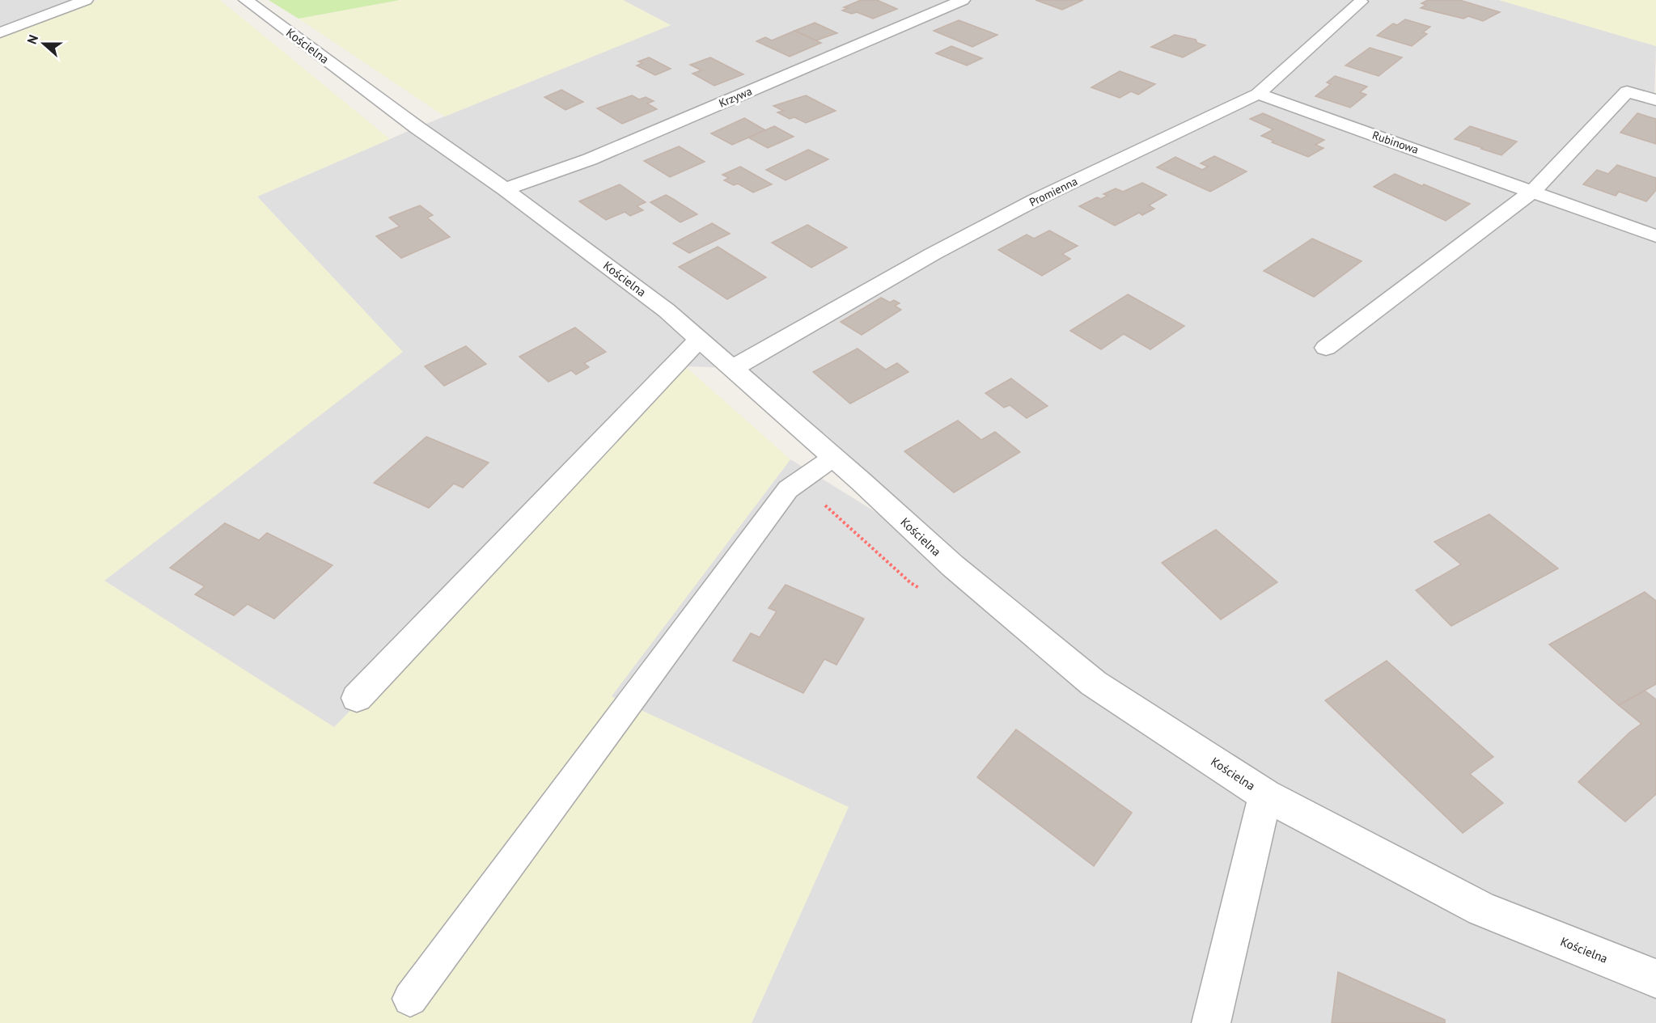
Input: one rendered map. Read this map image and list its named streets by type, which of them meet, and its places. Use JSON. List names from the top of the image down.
{
  "streets": {
    "street": [
      "Kościelna",
      "Krzywa",
      "Rubinowa",
      "Promienna"
    ]
  },
  "crossings": [
    ["Kościelna", "Krzywa"],
    ["Kościelna", "Promienna"],
    ["Rubinowa", "Promienna"]
  ],
  "north": "left"
}
